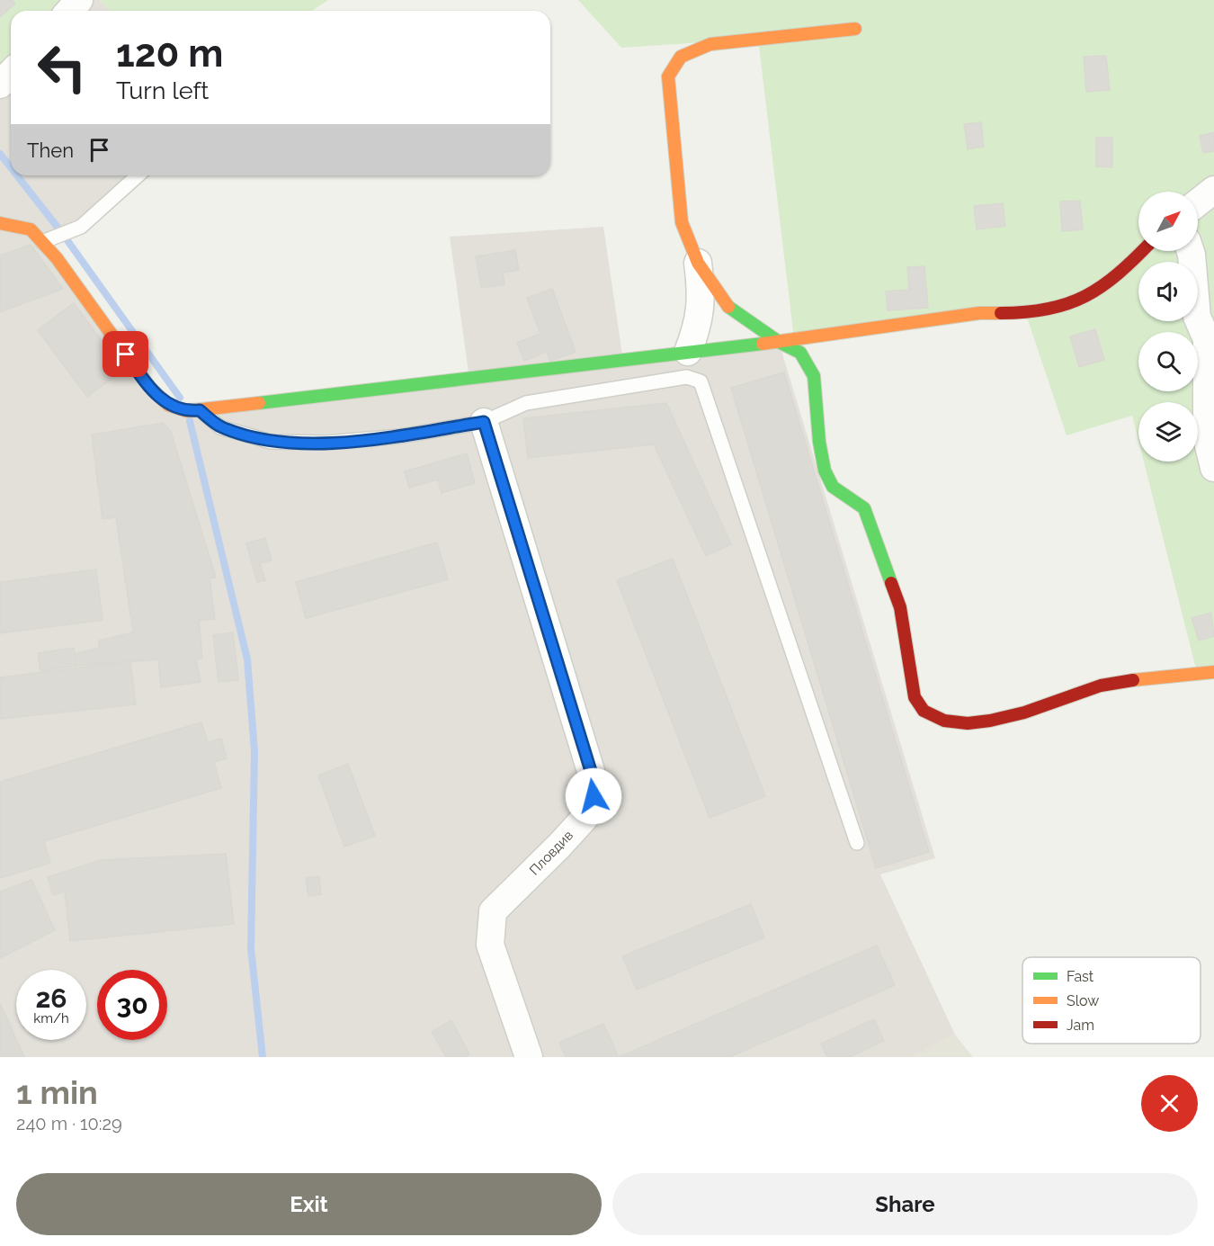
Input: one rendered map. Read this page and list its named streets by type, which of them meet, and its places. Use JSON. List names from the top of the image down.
{
  "streets": {
    "street": ["Пловдив"]
  },
  "legend": ["Fast", "Slow", "Jam"],
  "north": "top right",
  "page": {
    "turn": ["120 m", "Turn left"],
    "then": "Then",
    "speed": "26 km/h",
    "limit": "30",
    "heading": ["1 min", "240 m · 10:29"],
    "buttons": ["Exit", "Share"]
  }
}
